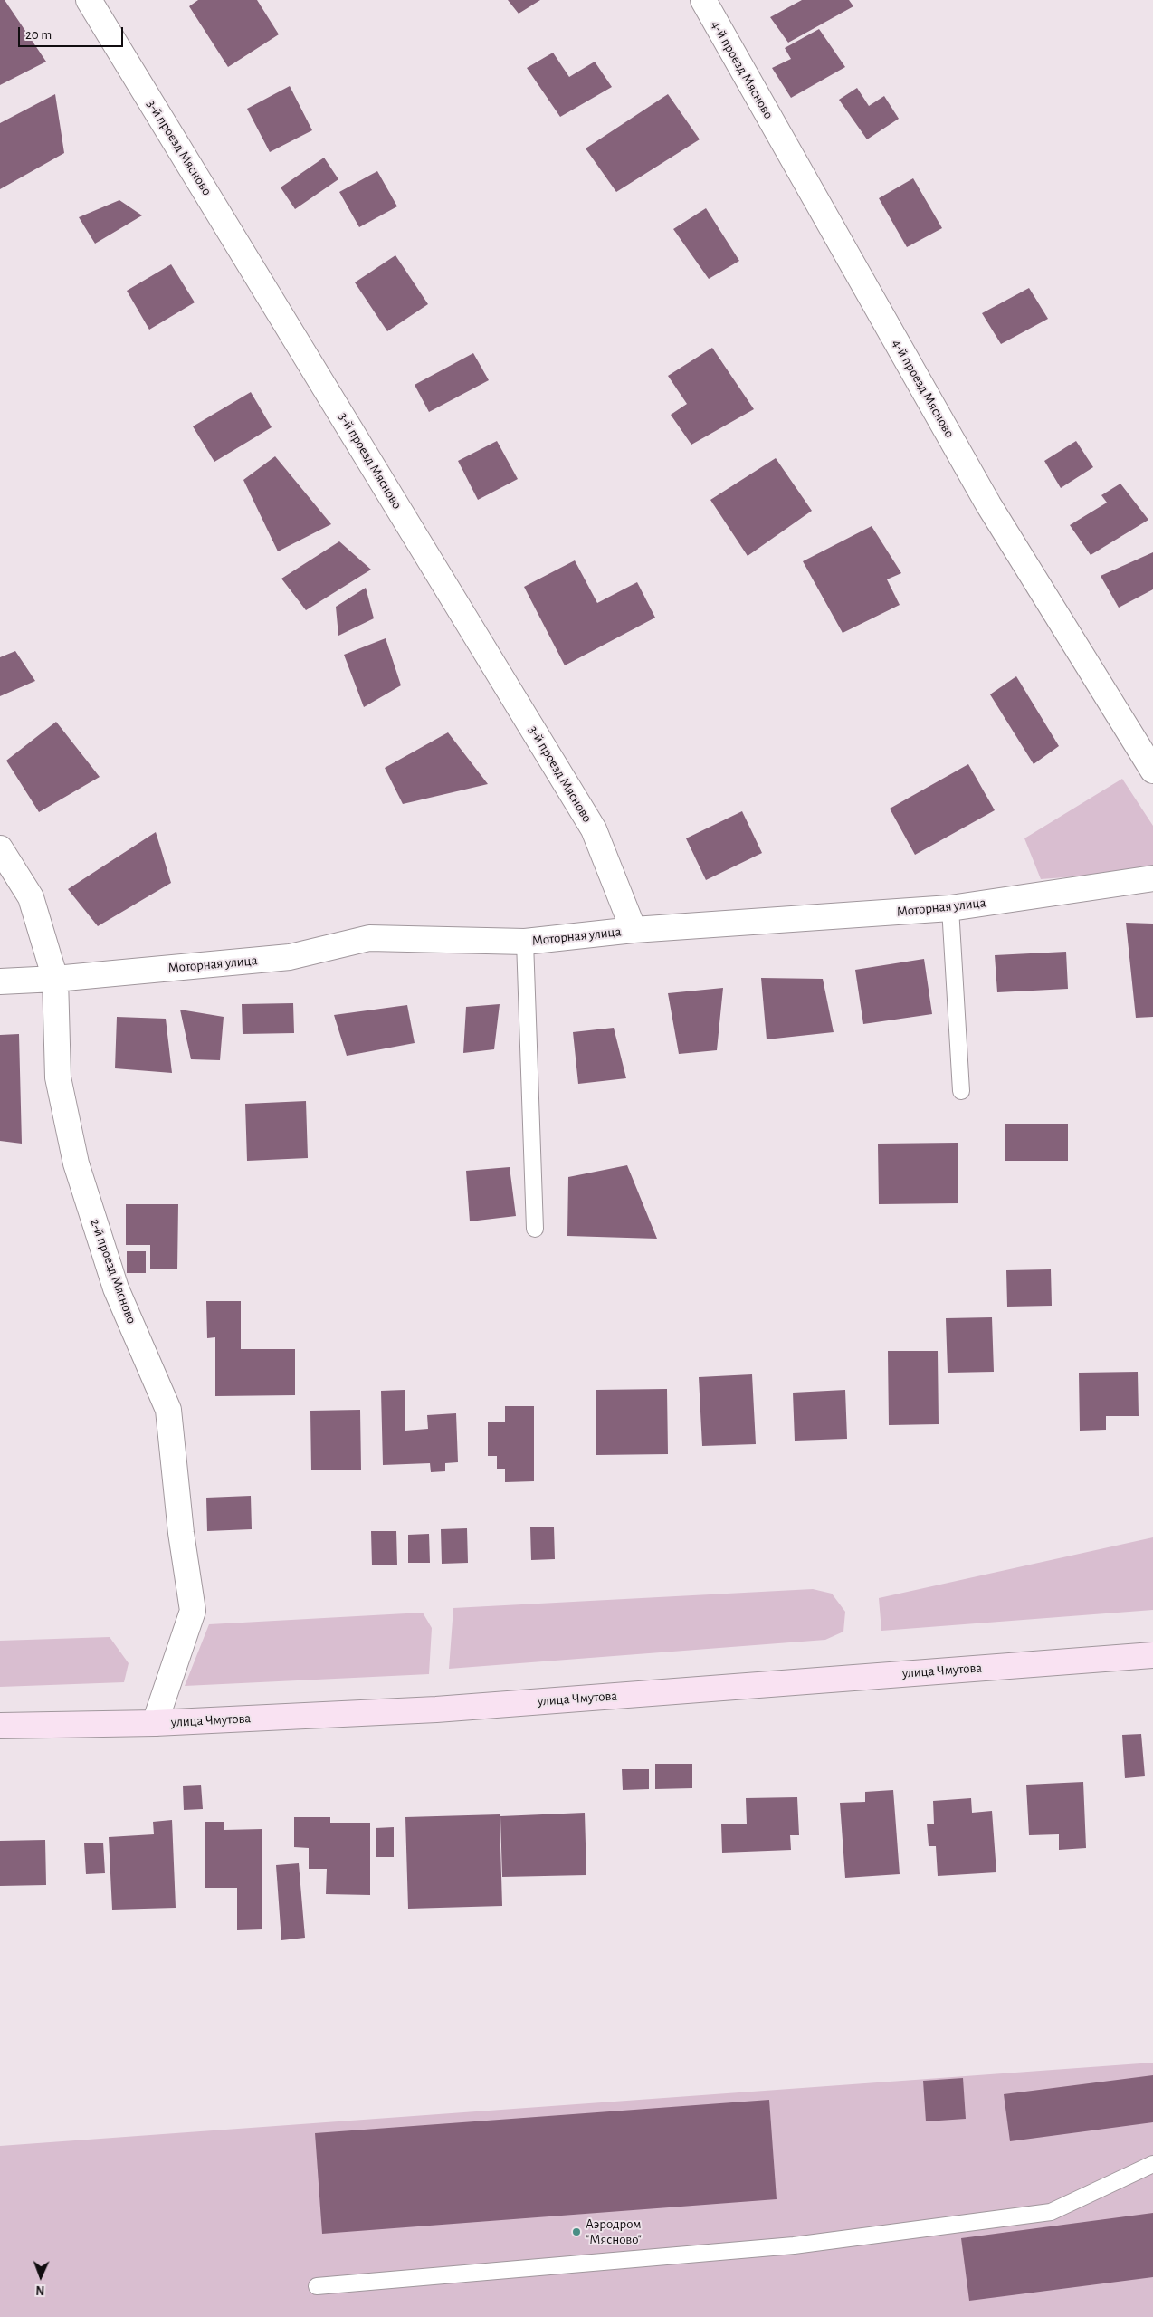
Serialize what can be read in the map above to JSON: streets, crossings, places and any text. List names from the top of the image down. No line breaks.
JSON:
{"streets":{"main road":["улица Чмутова"],"street":["4-й проезд Мясново","3-й проезд Мясново","Моторная улица","2-й проезд Мясново"]},"crossings":[["3-й проезд Мясново","Моторная улица"],["Моторная улица","2-й проезд Мясново"],["2-й проезд Мясново","улица Чмутова"]],"places":["Аэродром \"Мясново\""],"scale_bar":"20 m","north":"bottom"}
